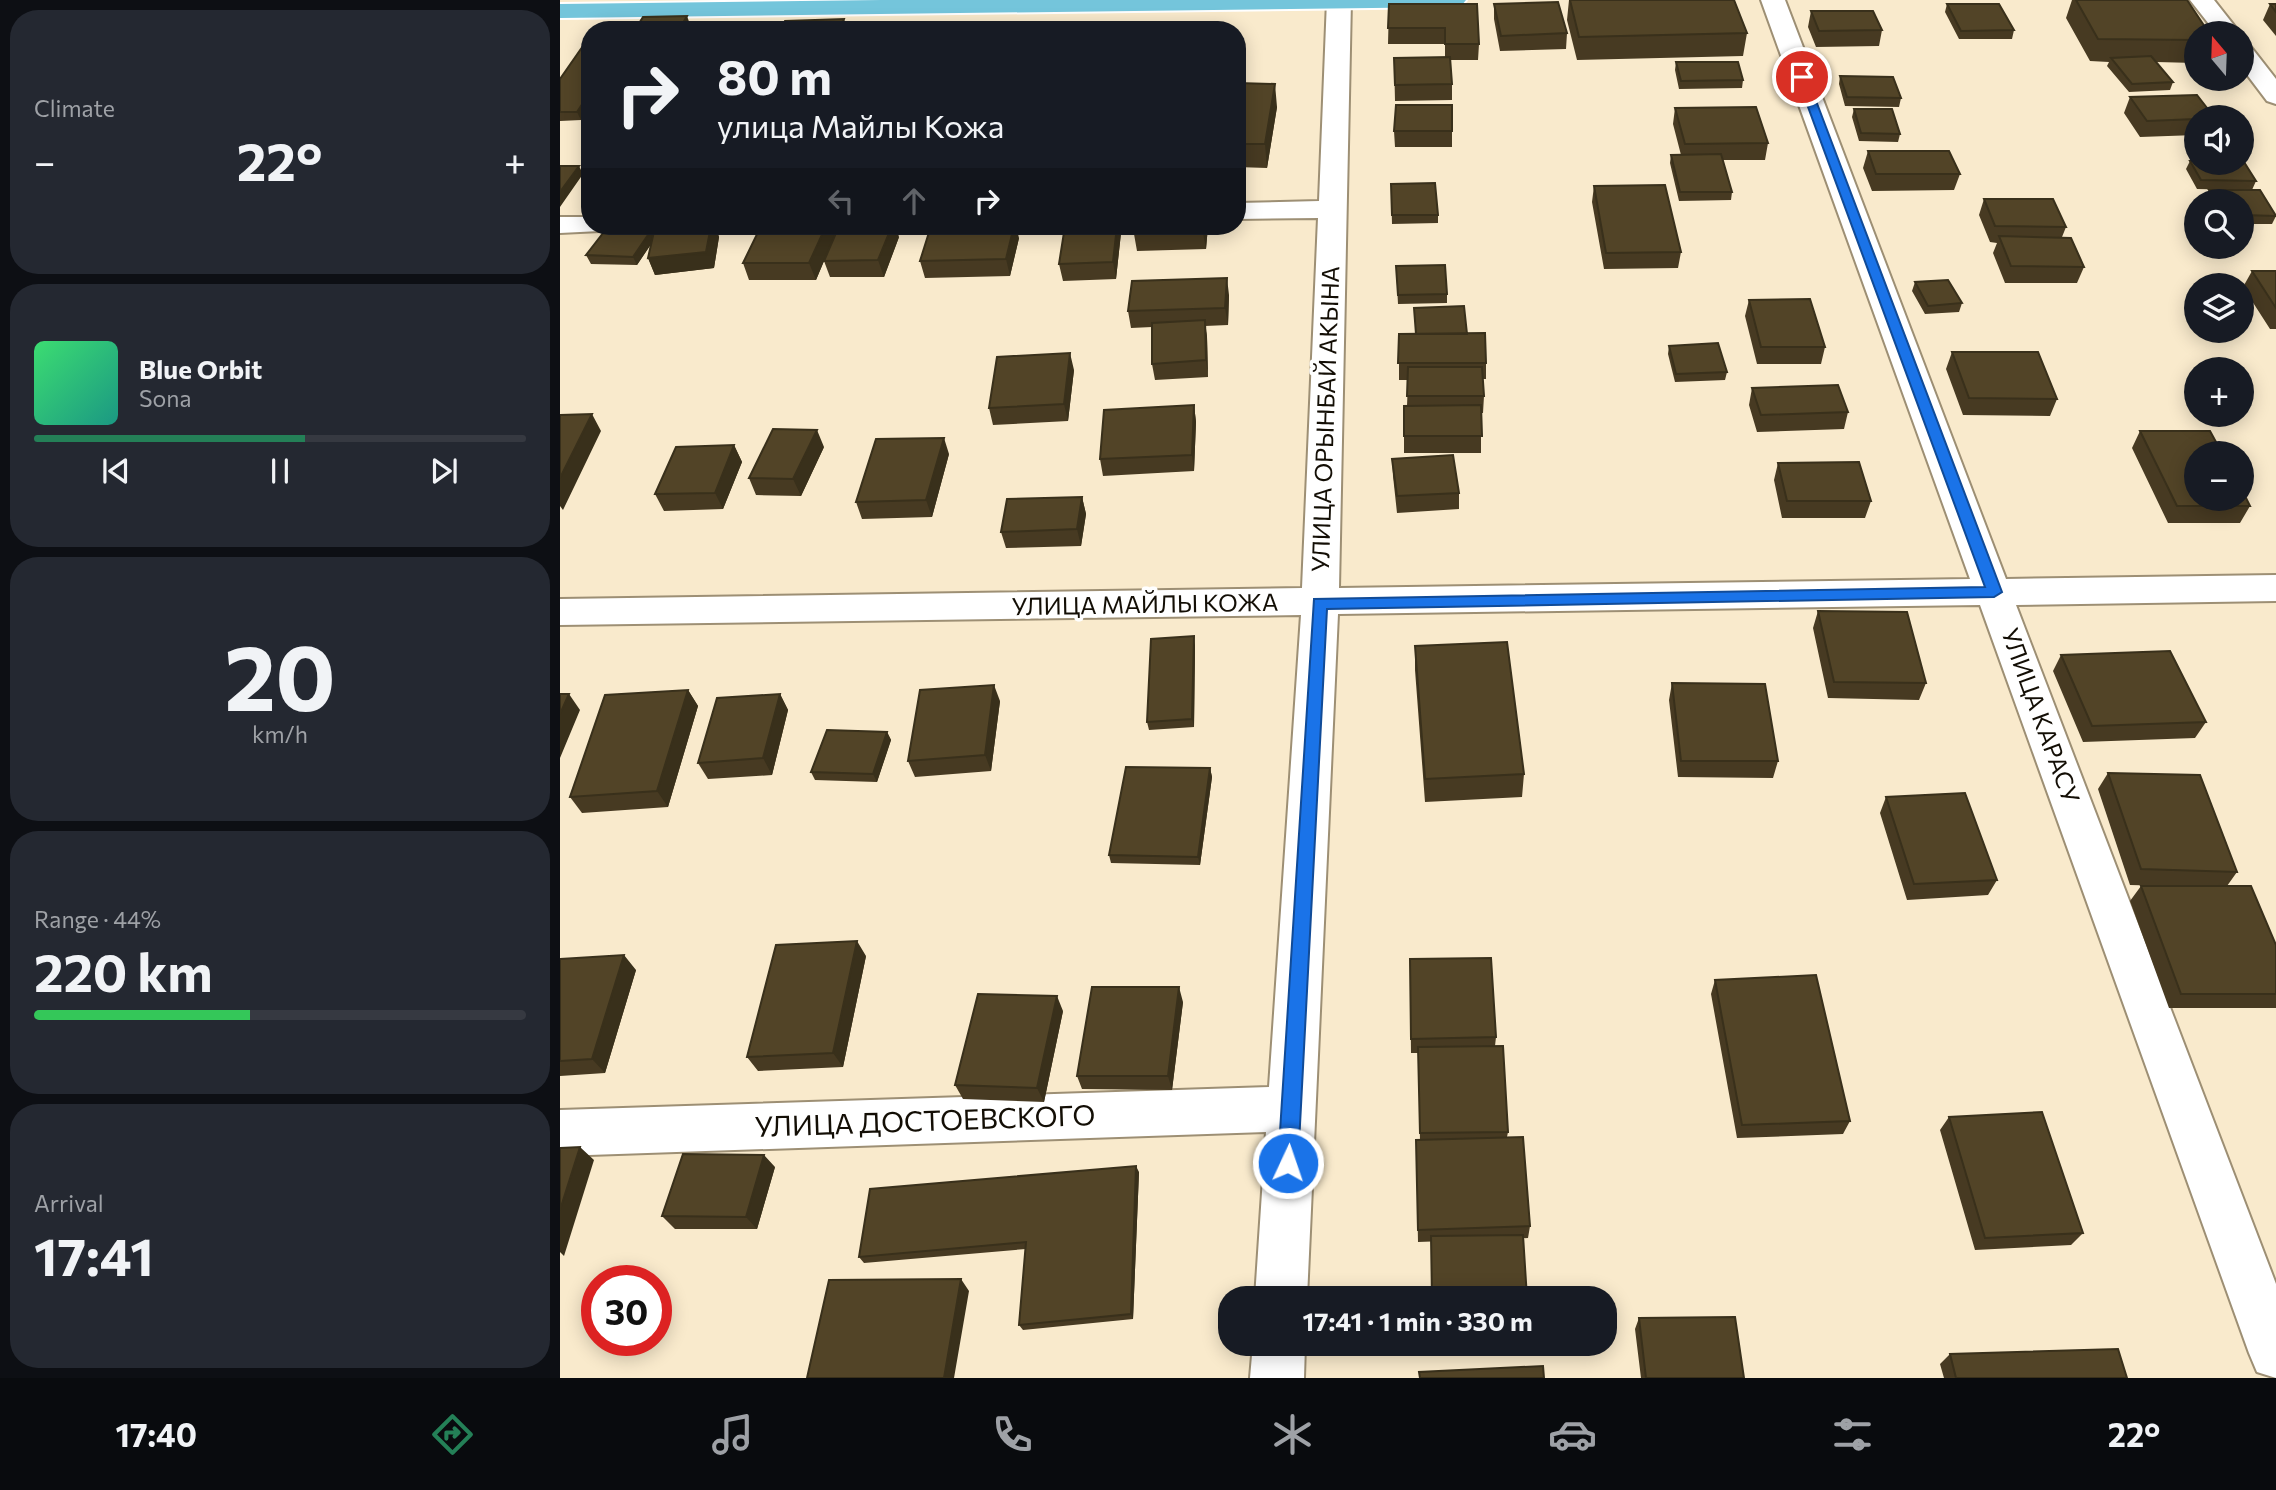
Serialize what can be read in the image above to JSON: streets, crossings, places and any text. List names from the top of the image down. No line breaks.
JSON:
{"streets":{"street":["УЛИЦА ОРЫНБАЙ АКЫНА","УЛИЦА МАЙЛЫ КОЖА","УЛИЦА КАРАСУ","УЛИЦА ДОСТОЕВСКОГО"]},"crossings":[["УЛИЦА ОРЫНБАЙ АКЫНА","УЛИЦА МАЙЛЫ КОЖА"],["УЛИЦА ОРЫНБАЙ АКЫНА","УЛИЦА ДОСТОЕВСКОГО"],["УЛИЦА МАЙЛЫ КОЖА","УЛИЦА КАРАСУ"]],"north":"top","page":{"tile":["Climate",["20","km/h"],["Range · 44%","220 km"],["Arrival","17:41"]],"map_buttons":["+","−"],"turn":["80 m","улица Майлы Кожа"],"heat":["−","22°","+"],"song":["Blue Orbit","Sona"],"limit":"30","trip":"17:41 · 1 min · 330 m","tabs":["17:40","22°"]}}
